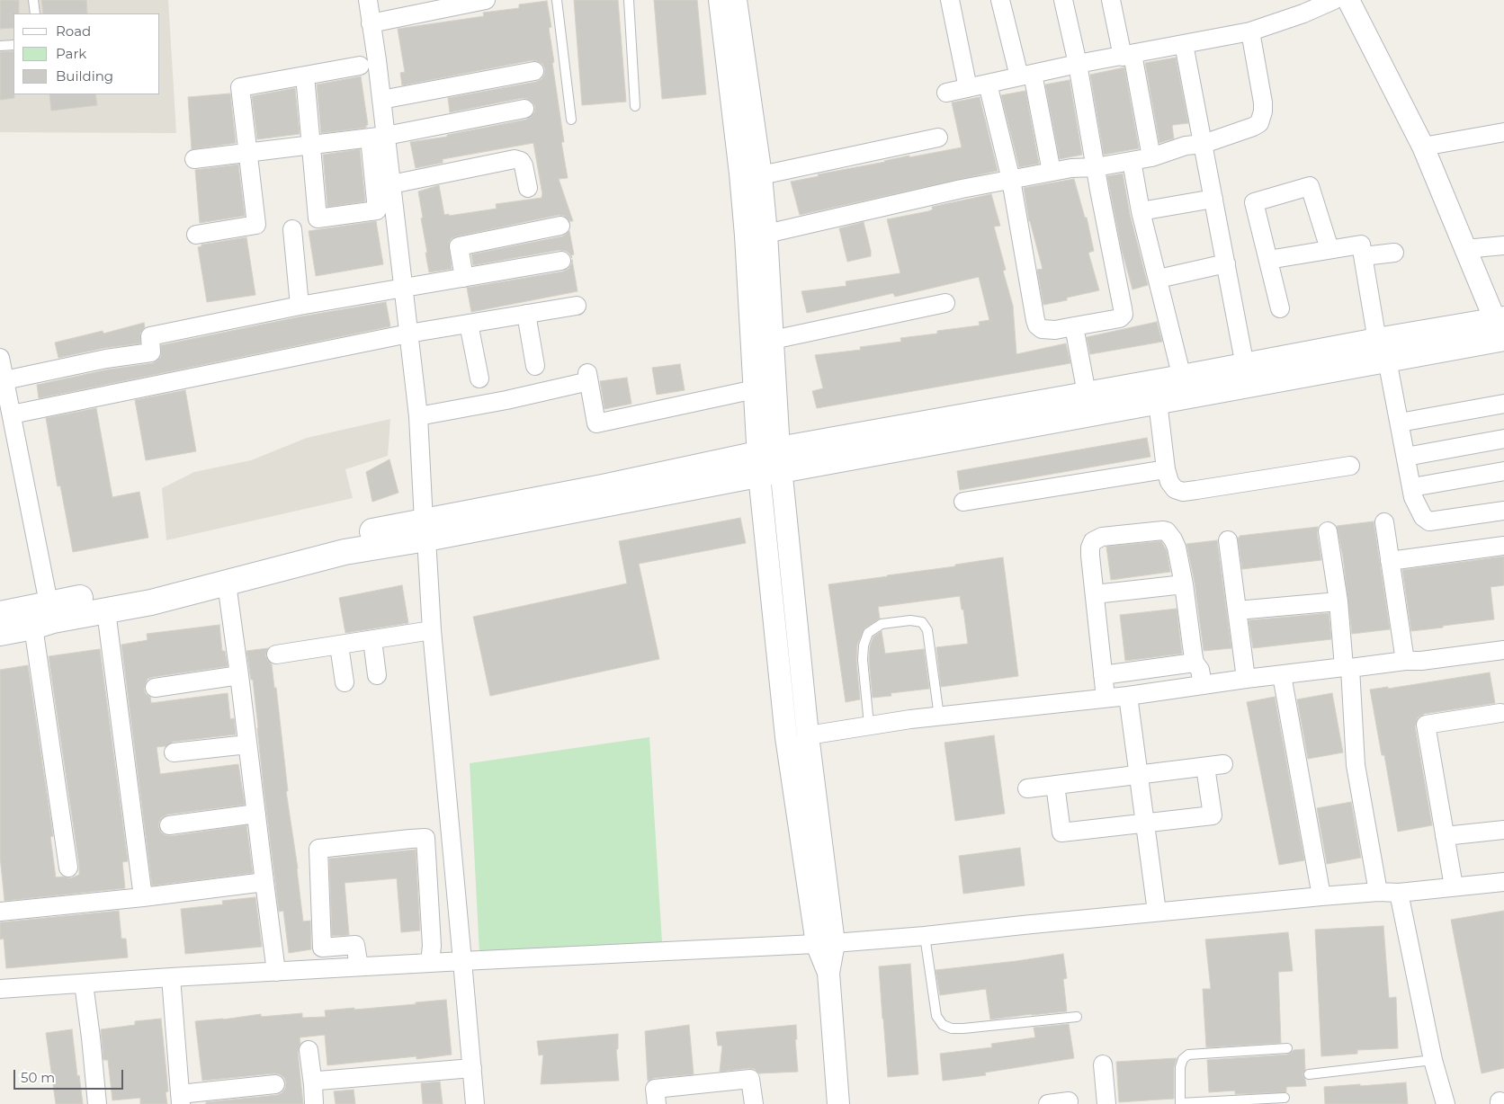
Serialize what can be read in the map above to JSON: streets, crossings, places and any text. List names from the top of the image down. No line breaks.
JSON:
{"legend":["Road","Park","Building"],"scale_bar":"50 m"}
